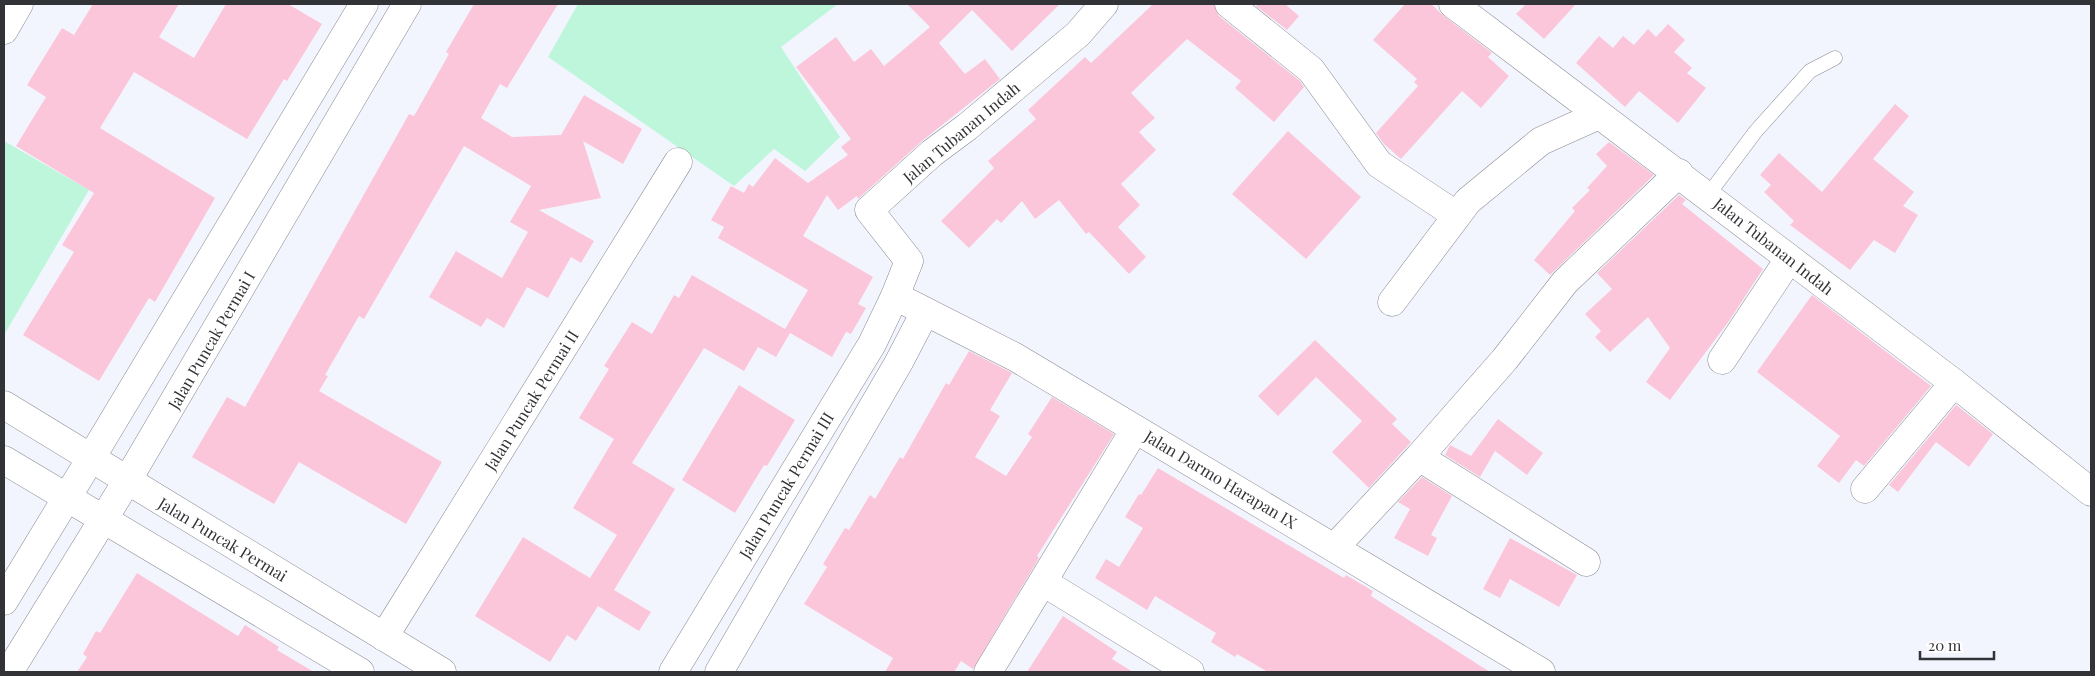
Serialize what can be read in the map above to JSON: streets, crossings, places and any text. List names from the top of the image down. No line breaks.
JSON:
{"streets":{"street":["Jalan Tubanan Indah","Jalan Puncak Permai I","Jalan Puncak Permai II","Jalan Darmo Harapan IX","Jalan Puncak Permai III","Jalan Puncak Permai"]},"crossings":[["Jalan Tubanan Indah","Jalan Darmo Harapan IX"],["Jalan Tubanan Indah","Jalan Puncak Permai III"],["Jalan Puncak Permai I","Jalan Puncak Permai"],["Jalan Puncak Permai II","Jalan Puncak Permai"],["Jalan Darmo Harapan IX","Jalan Puncak Permai III"]],"scale_bar":"20 m"}
